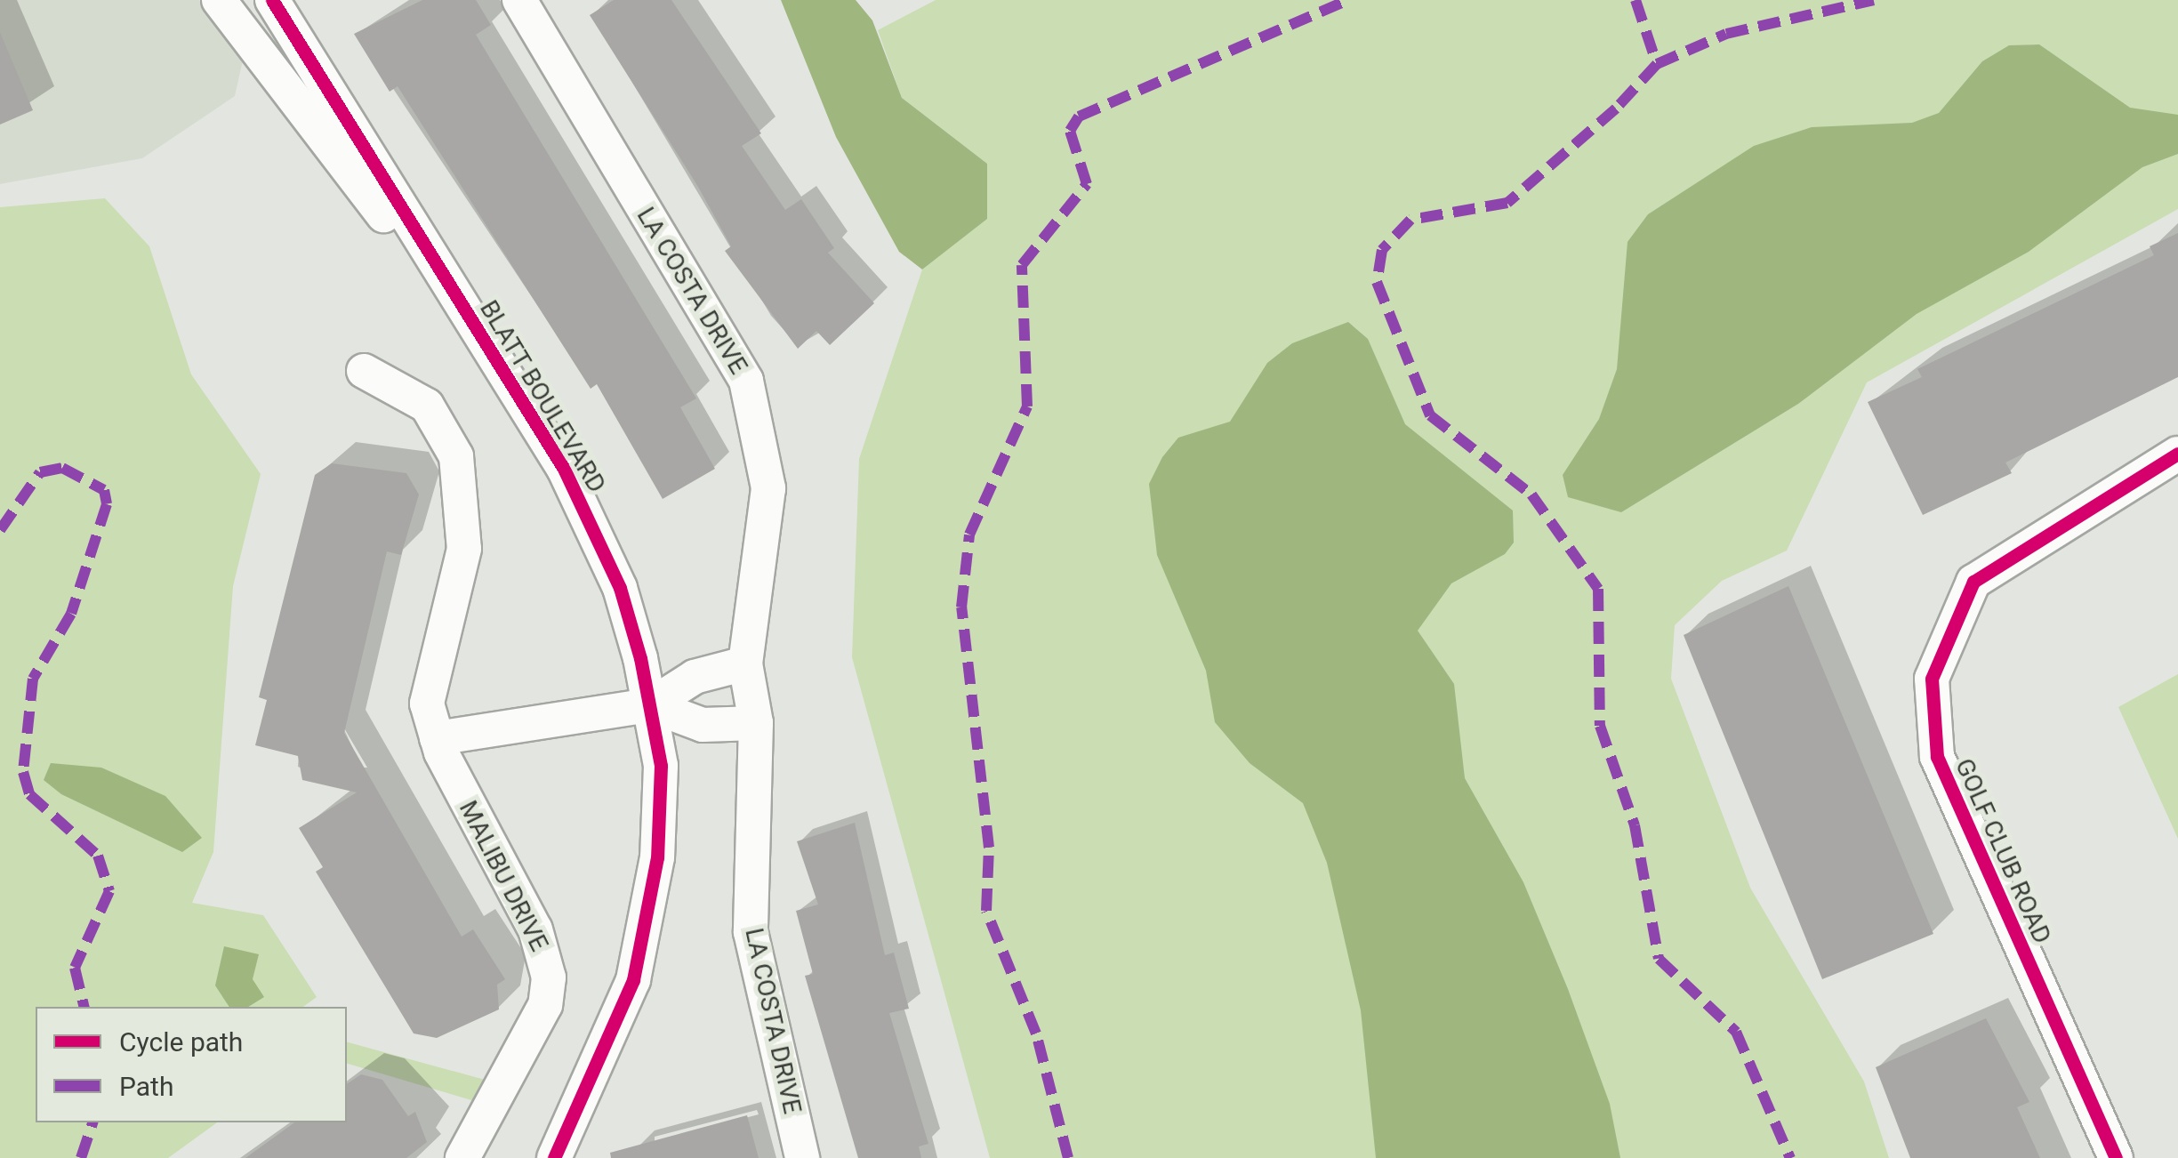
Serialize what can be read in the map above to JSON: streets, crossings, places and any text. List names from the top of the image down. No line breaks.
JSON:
{"streets":{"street":["LA COSTA DRIVE","BLATT BOULEVARD","GOLF CLUB ROAD","MALIBU DRIVE"]},"legend":["Cycle path","Path"]}
